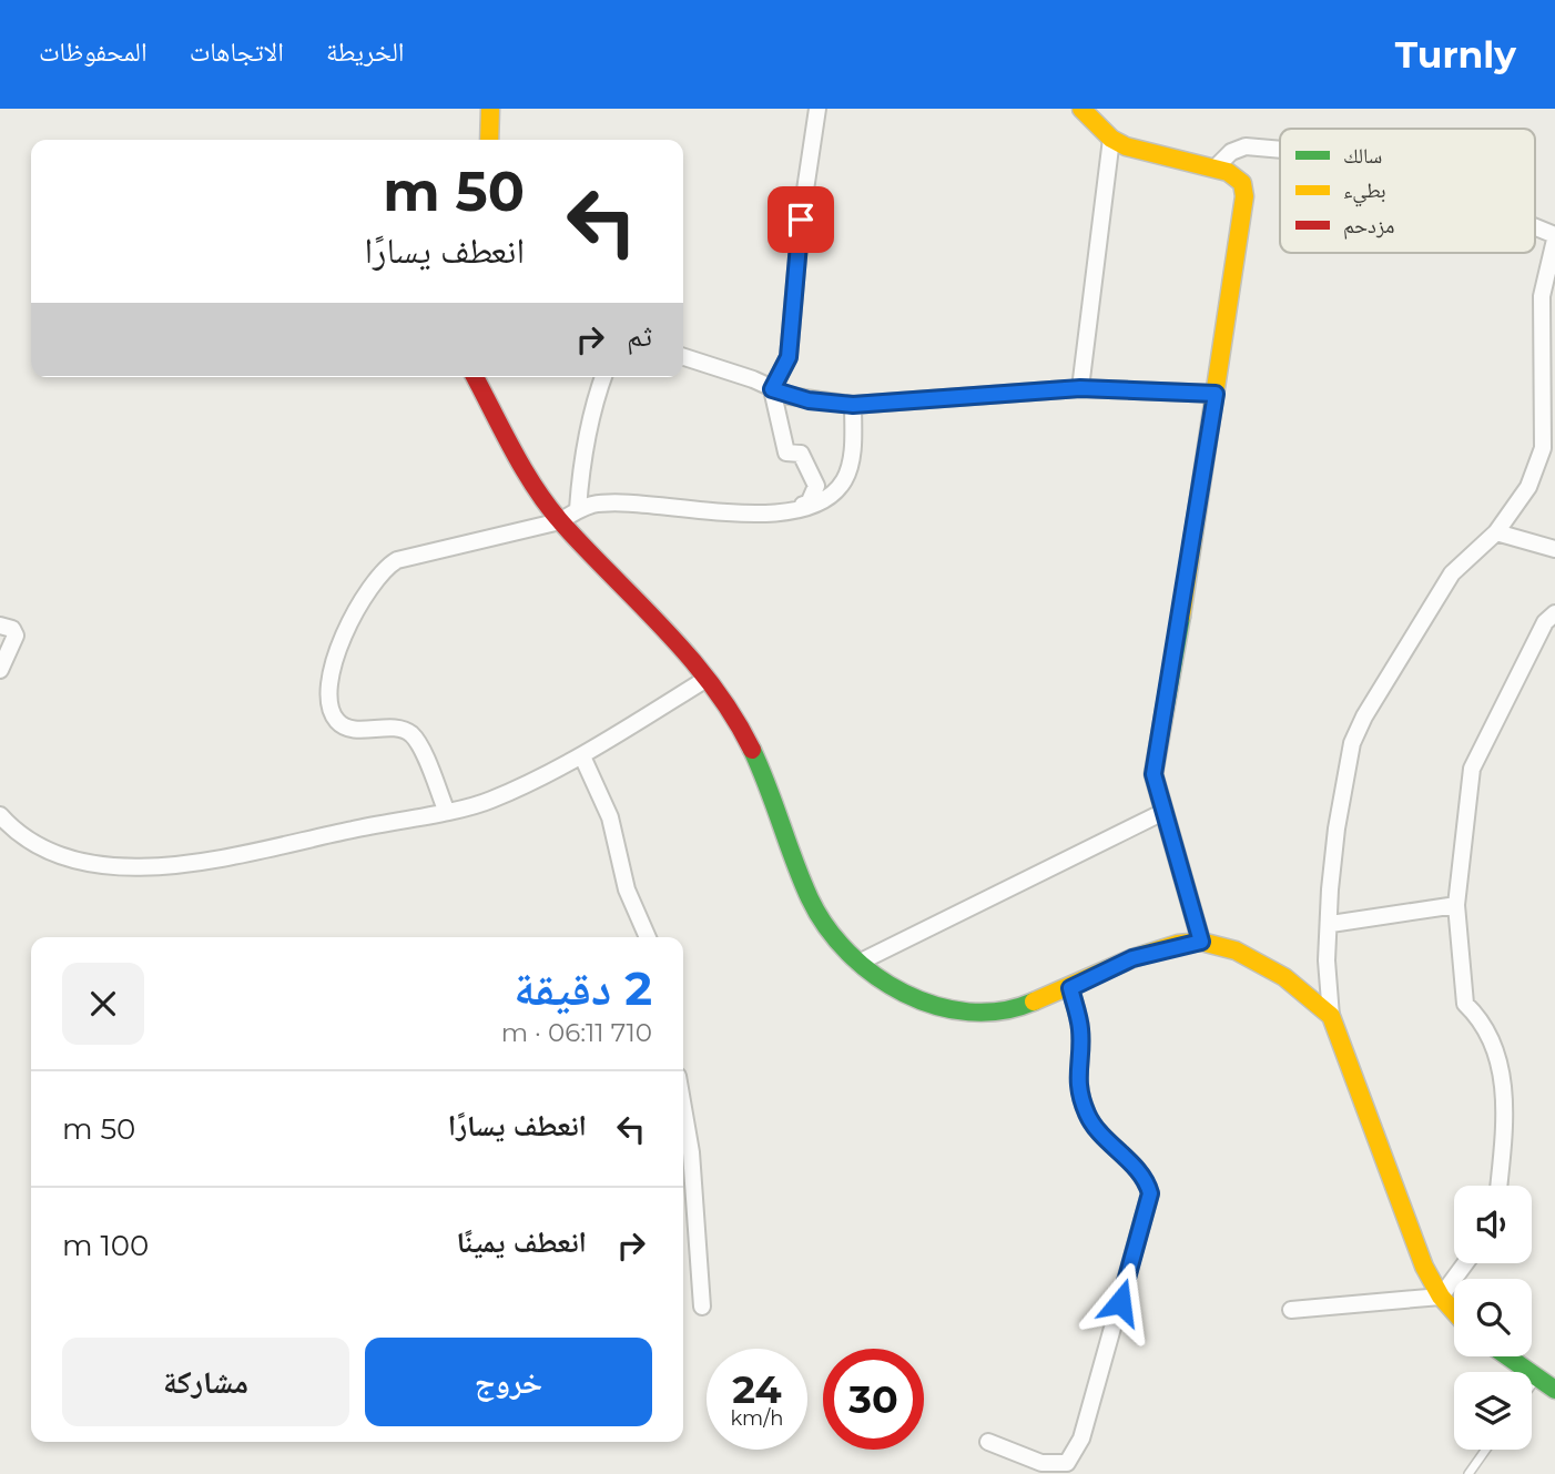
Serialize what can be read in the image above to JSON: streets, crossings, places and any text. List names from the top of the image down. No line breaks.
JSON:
{"legend":["سالك","بطيء","مزدحم"],"page":{"header":"Turnly","nav":["الخريطة","الاتجاهات","المحفوظات"],"turn":["50 m","انعطف يسارًا"],"then":"ثم","heading":["2 دقيقة","710 m · 06:11"],"list":[{"name":"انعطف يسارًا","value":"50 m"},{"name":"انعطف يمينًا","value":"100 m"}],"buttons":["خروج","مشاركة"],"speed":"24 km/h","limit":"30"}}
